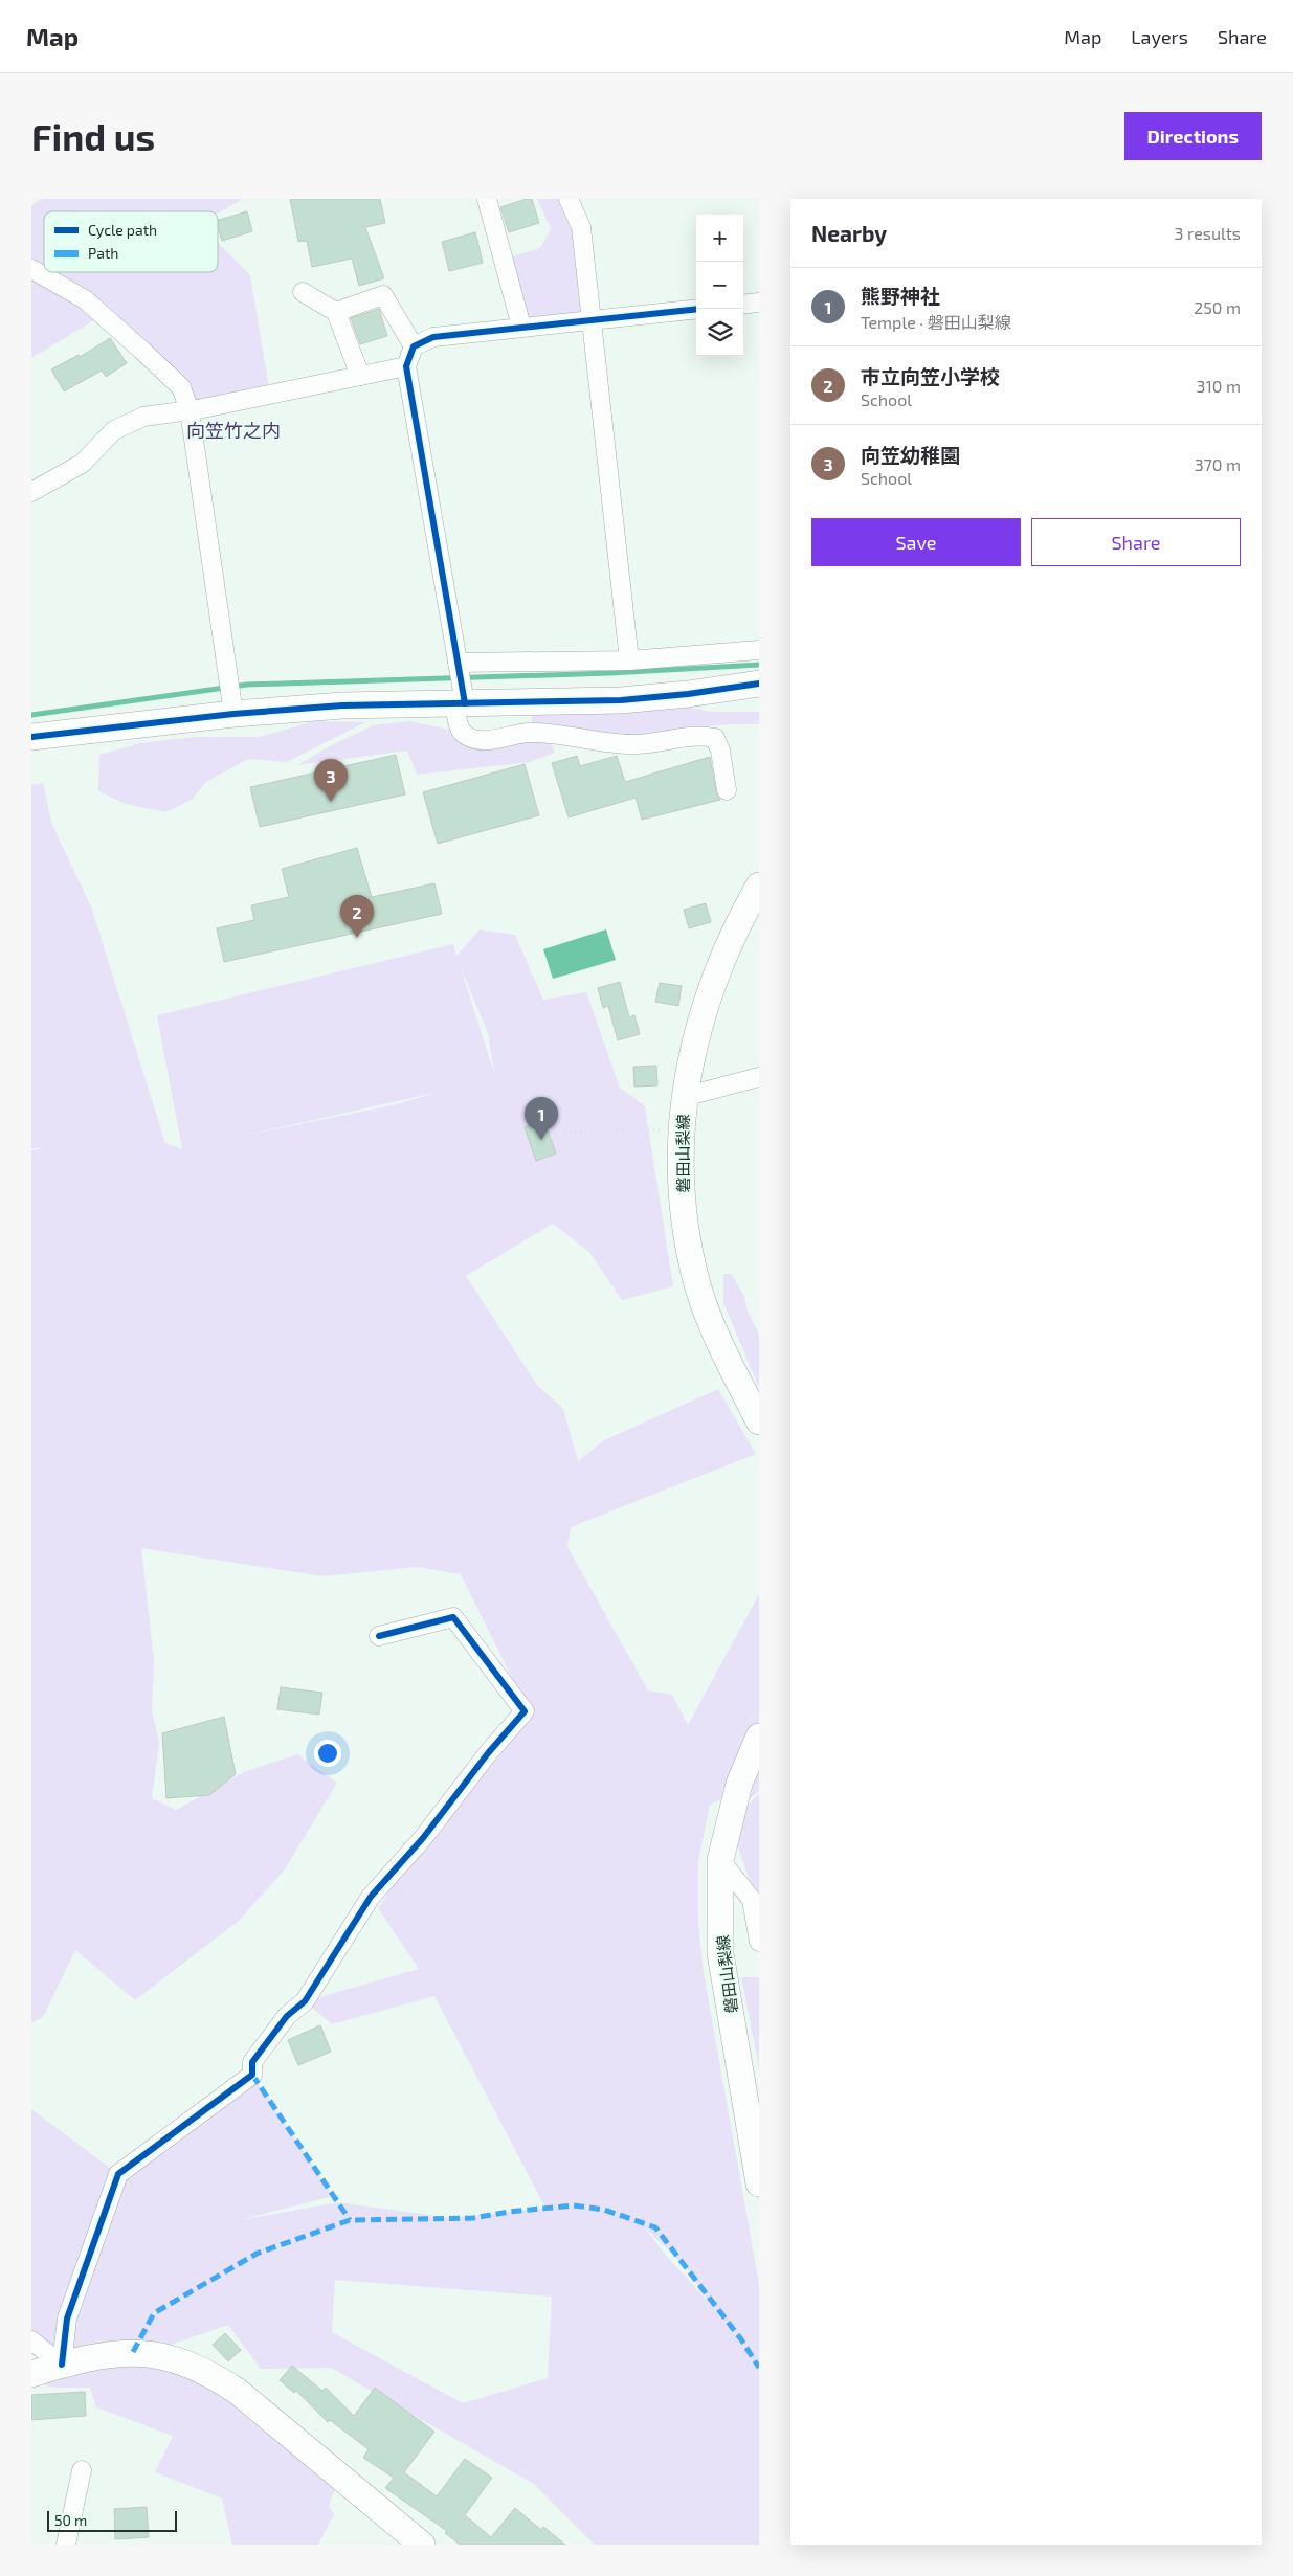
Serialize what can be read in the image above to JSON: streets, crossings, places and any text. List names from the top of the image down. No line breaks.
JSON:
{"streets":{"street":["磐田山梨線"]},"districts":["向笠竹之内"],"legend":["Cycle path","Path"],"scale_bar":"50 m","page":{"header":"Map","nav":["Map","Layers","Share"],"buttons":["Directions",["Save","Share"]],"title":"Find us","heading":["Nearby","3 results"],"map_buttons":["+","−"],"list":[{"mark":"1","name":"熊野神社","note":"Temple · 磐田山梨線","value":"250 m"},{"mark":"2","name":"市立向笠小学校","note":"School","value":"310 m"},{"mark":"3","name":"向笠幼稚園","note":"School","value":"370 m"}],"pins":["3","2","1"],"scale":"50 m"}}
